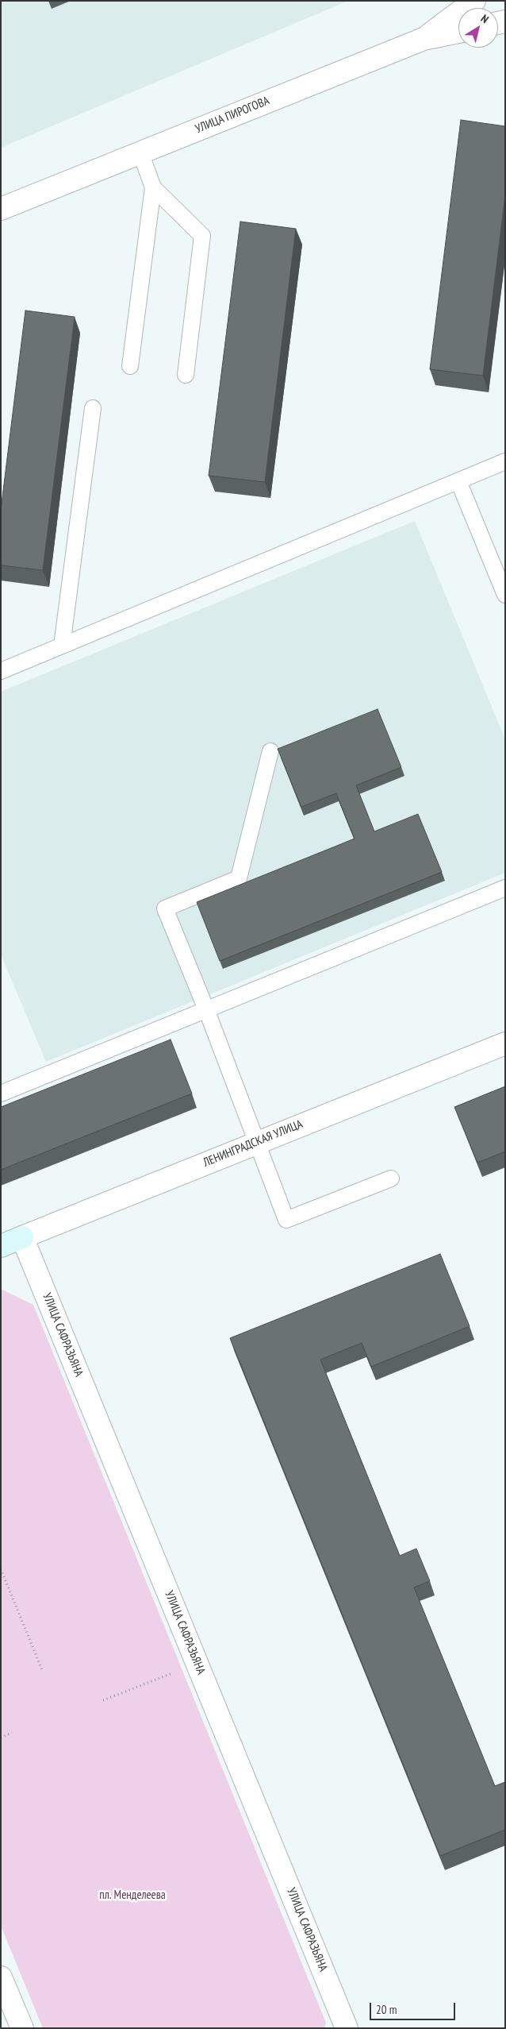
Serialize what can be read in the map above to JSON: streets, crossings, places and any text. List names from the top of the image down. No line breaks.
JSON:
{"streets":{"street":["УЛИЦА ПИРОГОВА","ЛЕНИНГРАДСКАЯ УЛИЦА","УЛИЦА САФРАЗЬЯНА"]},"crossings":[["ЛЕНИНГРАДСКАЯ УЛИЦА","УЛИЦА САФРАЗЬЯНА"]],"parks":["пл. Менделеева"],"scale_bar":"20 m","north":"top right"}
